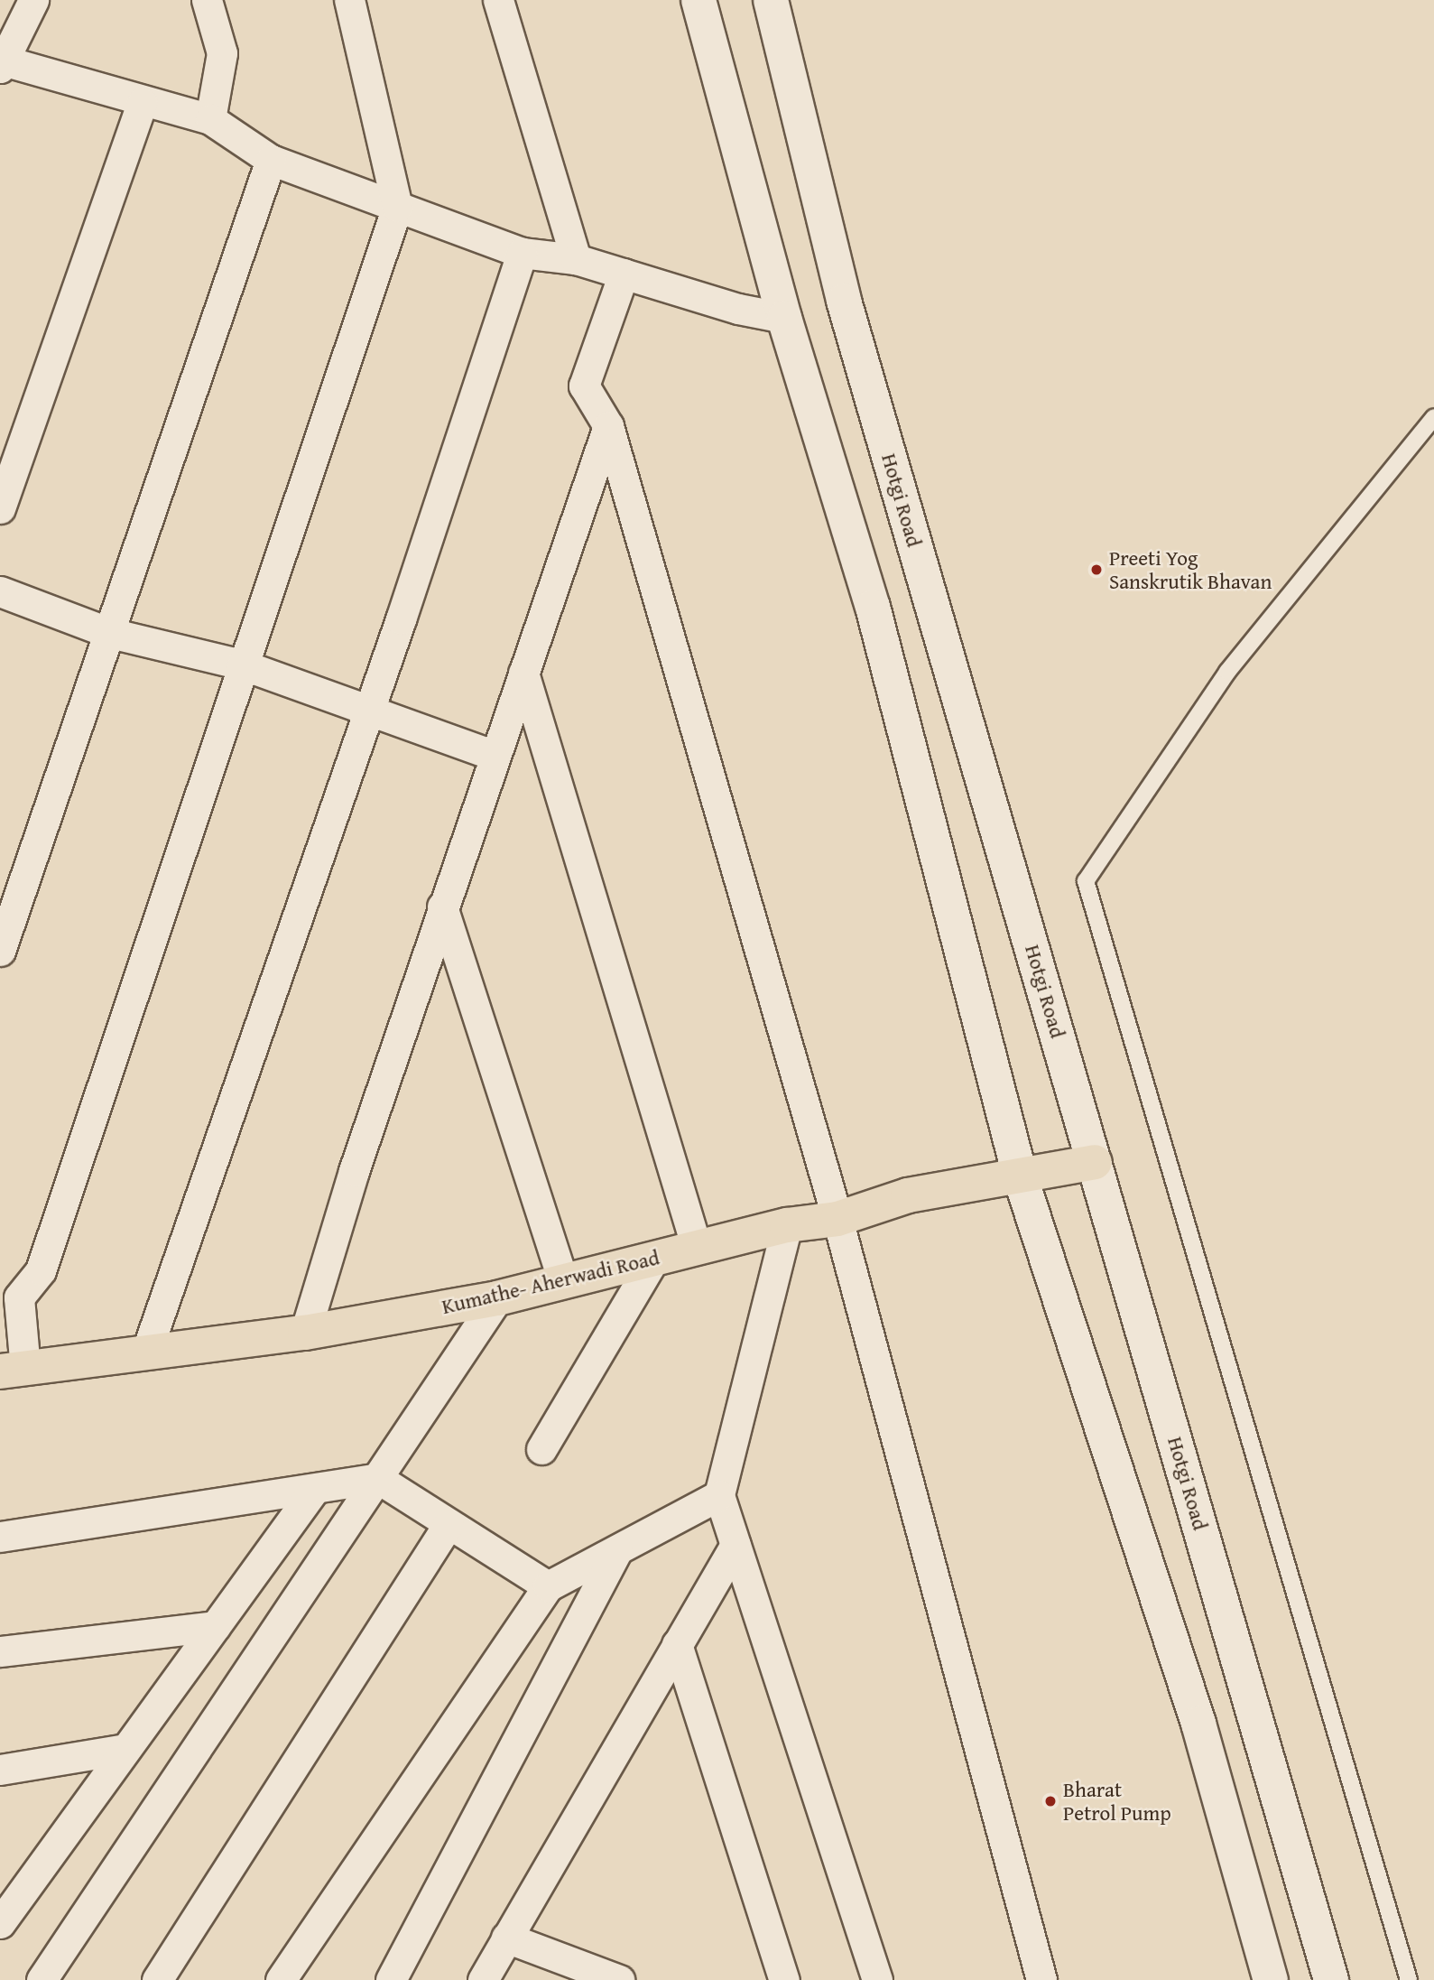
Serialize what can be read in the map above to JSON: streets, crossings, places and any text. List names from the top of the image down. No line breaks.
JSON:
{"streets":{"main road":["Hotgi Road","Kumathe- Aherwadi Road"]},"crossings":[["Hotgi Road","Kumathe- Aherwadi Road"]],"places":["Preeti Yog Sanskrutik Bhavan","Bharat Petrol Pump"]}
